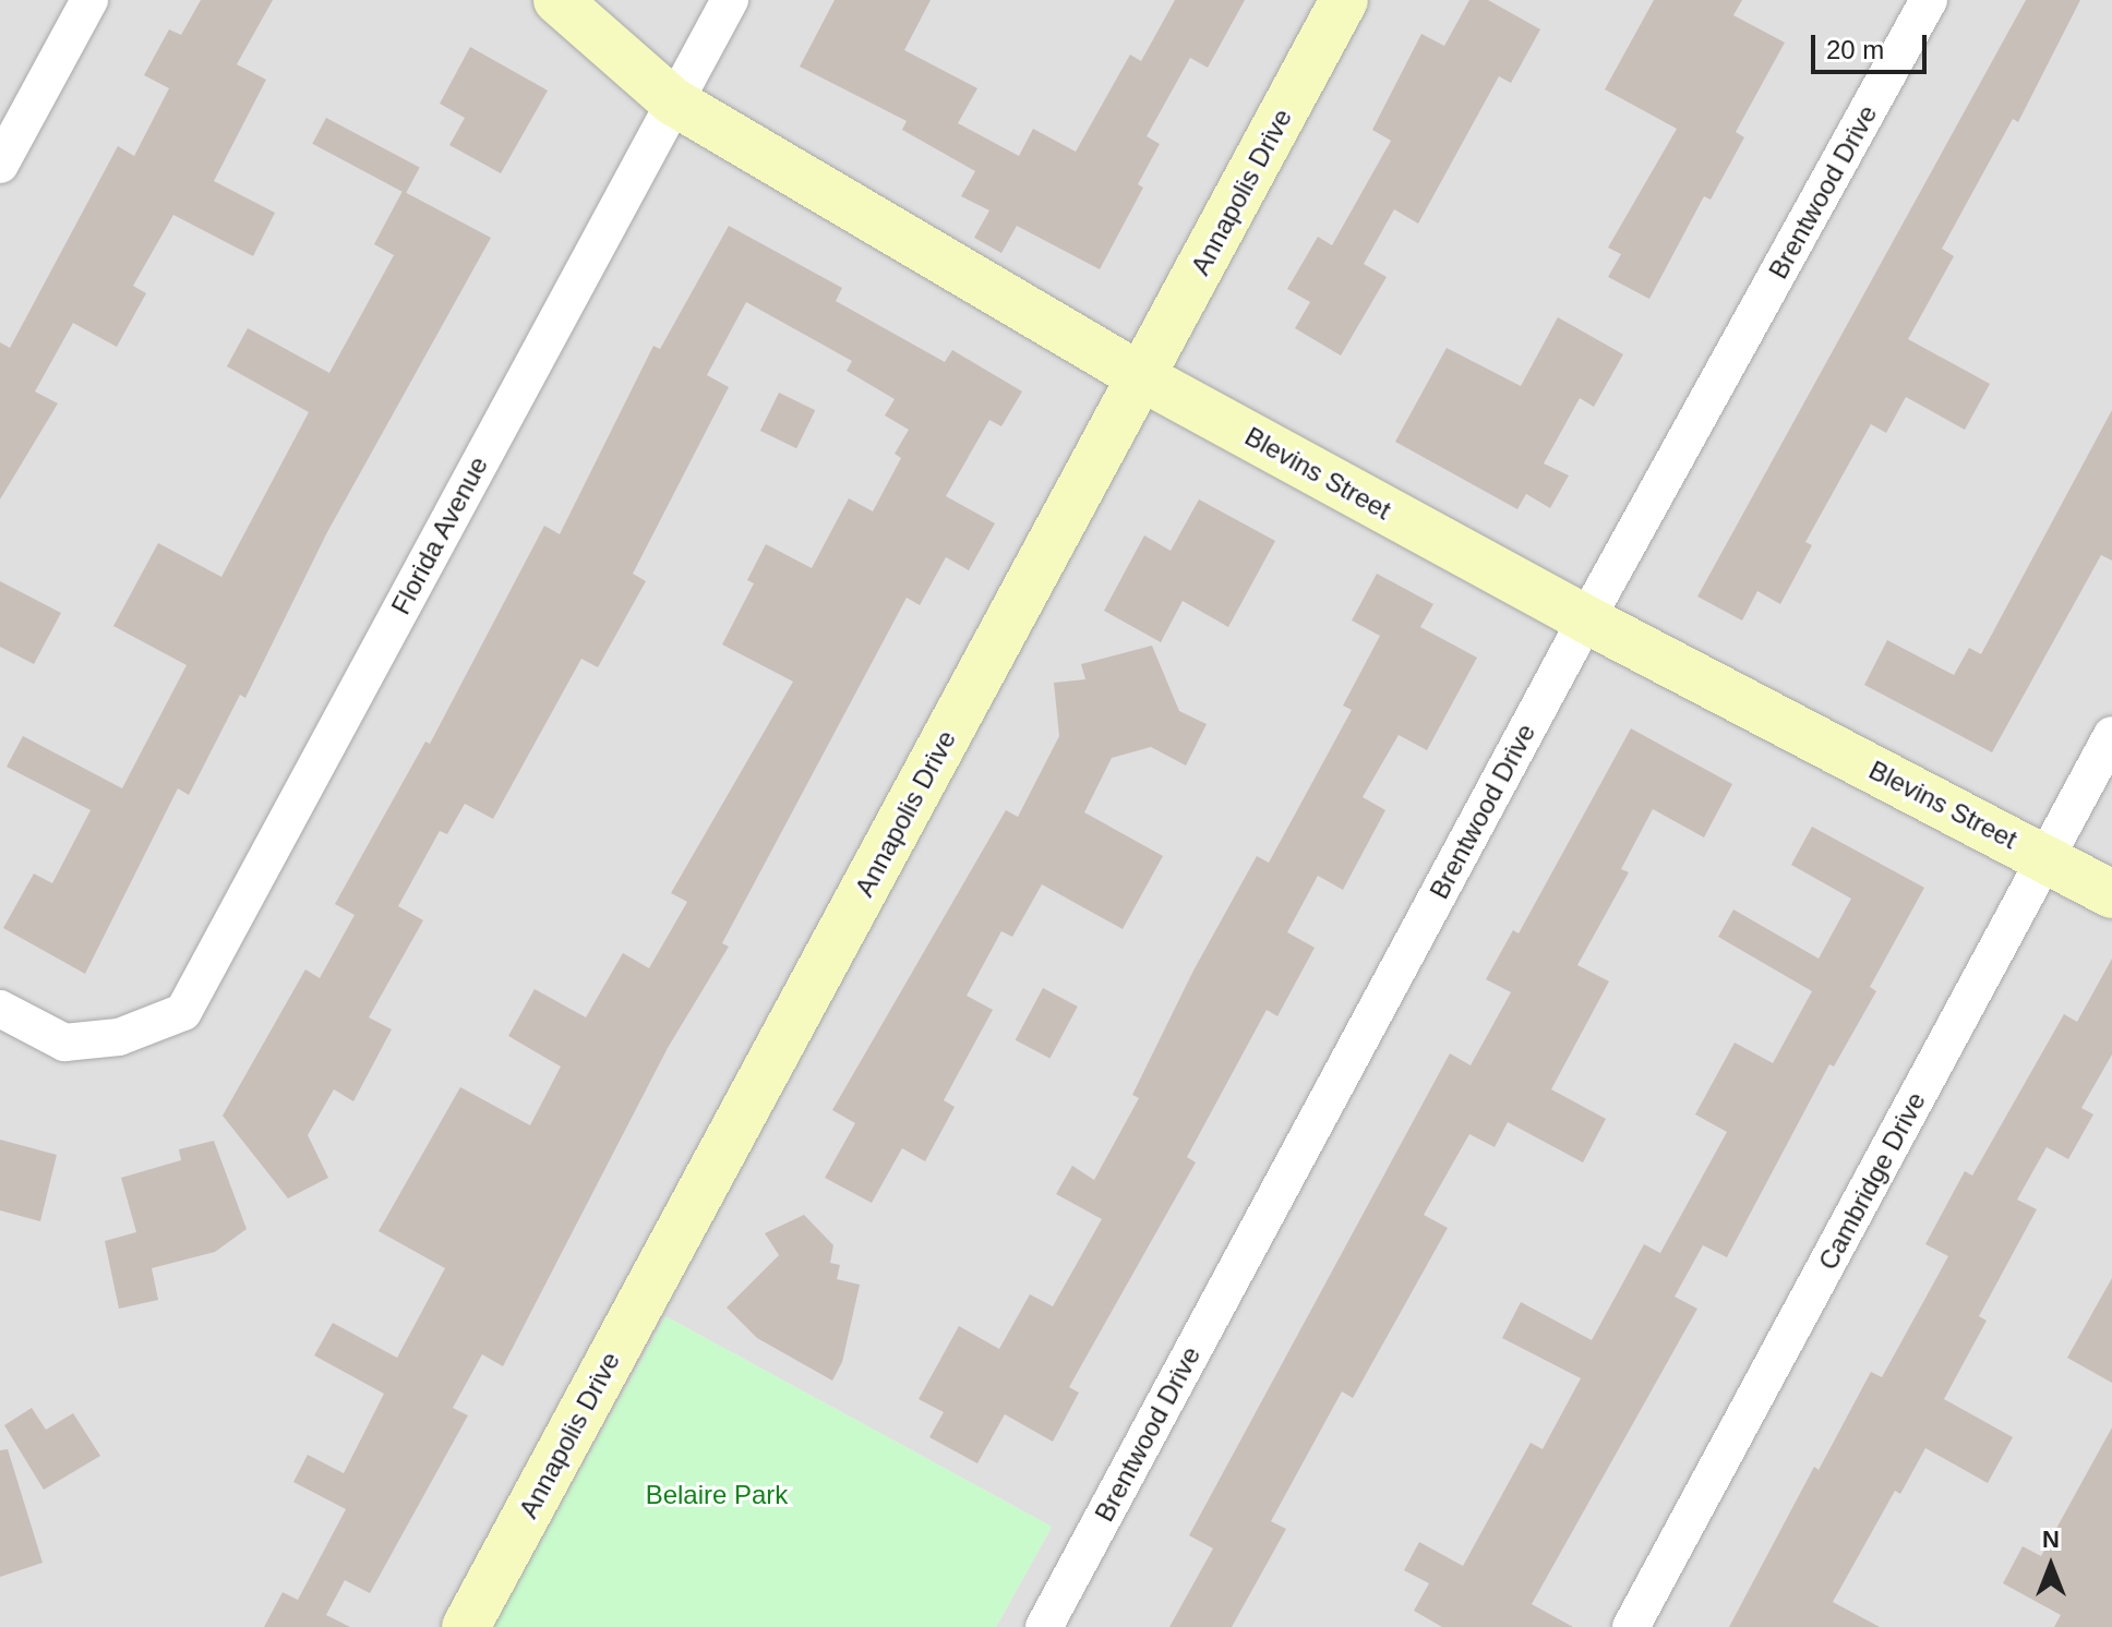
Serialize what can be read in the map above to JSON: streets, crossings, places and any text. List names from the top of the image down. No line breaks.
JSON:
{"streets":{"street":["Annapolis Drive","Brentwood Drive","Blevins Street","Florida Avenue","Cambridge Drive"]},"crossings":[["Annapolis Drive","Blevins Street"],["Brentwood Drive","Blevins Street"],["Blevins Street","Florida Avenue"],["Blevins Street","Cambridge Drive"]],"parks":["Belaire Park"],"scale_bar":"20 m","north":"top"}
